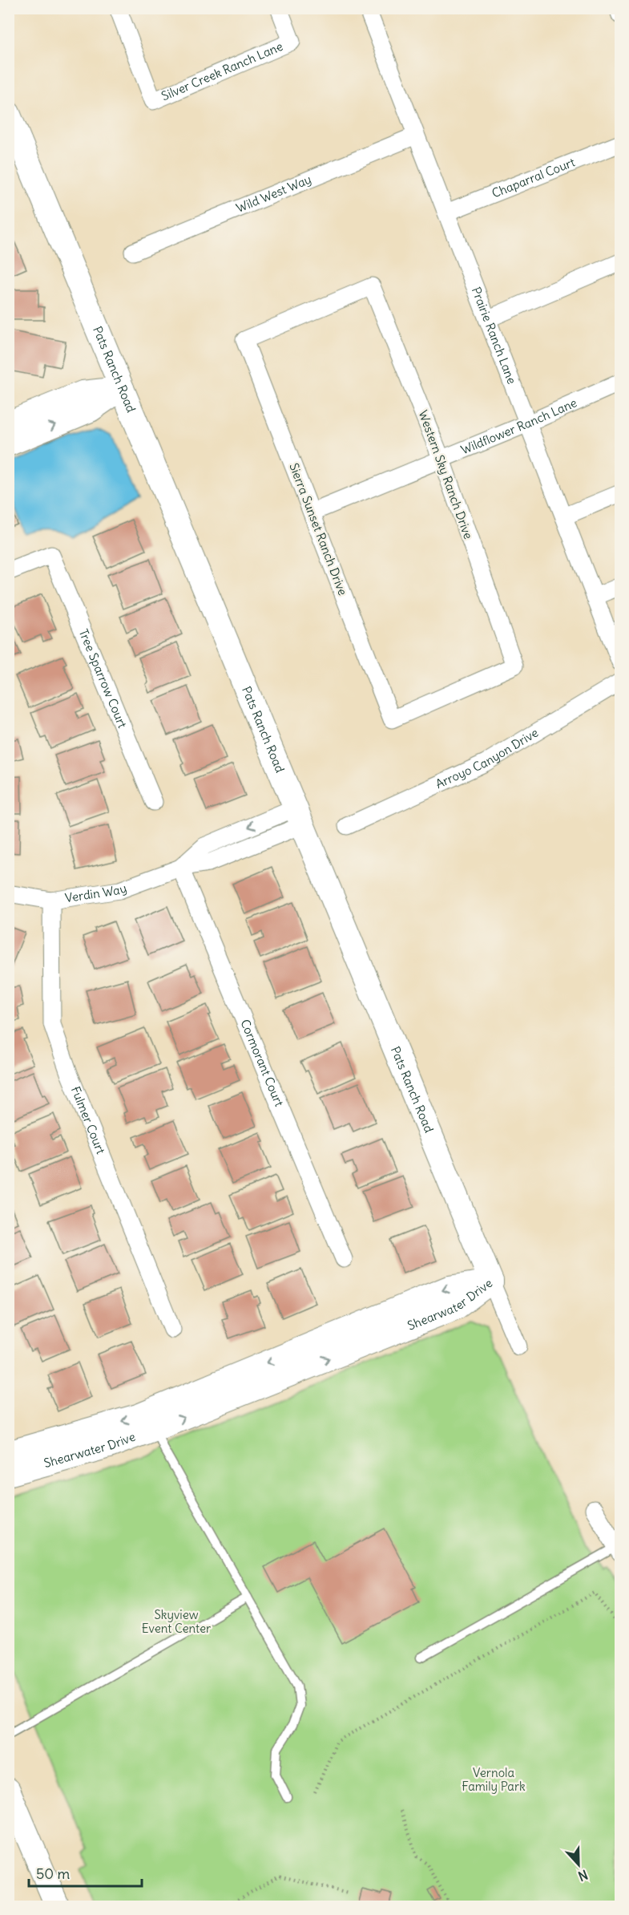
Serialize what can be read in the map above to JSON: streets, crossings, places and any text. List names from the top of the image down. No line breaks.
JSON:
{"streets":{"street":["Silver Creek Ranch Lane","Chaparral Court","Wild West Way","Prairie Ranch Lane","Pats Ranch Road","Wildflower Ranch Lane","Western Sky Ranch Drive","Sierra Sunset Ranch Drive","Tree Sparrow Court","Arroyo Canyon Drive","Verdin Way","Cormorant Court","Fulmer Court","Shearwater Drive"]},"crossings":[["Chaparral Court","Prairie Ranch Lane"],["Wild West Way","Prairie Ranch Lane"],["Prairie Ranch Lane","Wildflower Ranch Lane"],["Pats Ranch Road","Verdin Way"],["Pats Ranch Road","Shearwater Drive"],["Wildflower Ranch Lane","Western Sky Ranch Drive"],["Wildflower Ranch Lane","Sierra Sunset Ranch Drive"],["Western Sky Ranch Drive","Sierra Sunset Ranch Drive"],["Verdin Way","Cormorant Court"],["Verdin Way","Fulmer Court"]],"parks":["Skyview Event Center","Vernola Family Park"],"scale_bar":"50 m","north":"bottom"}
